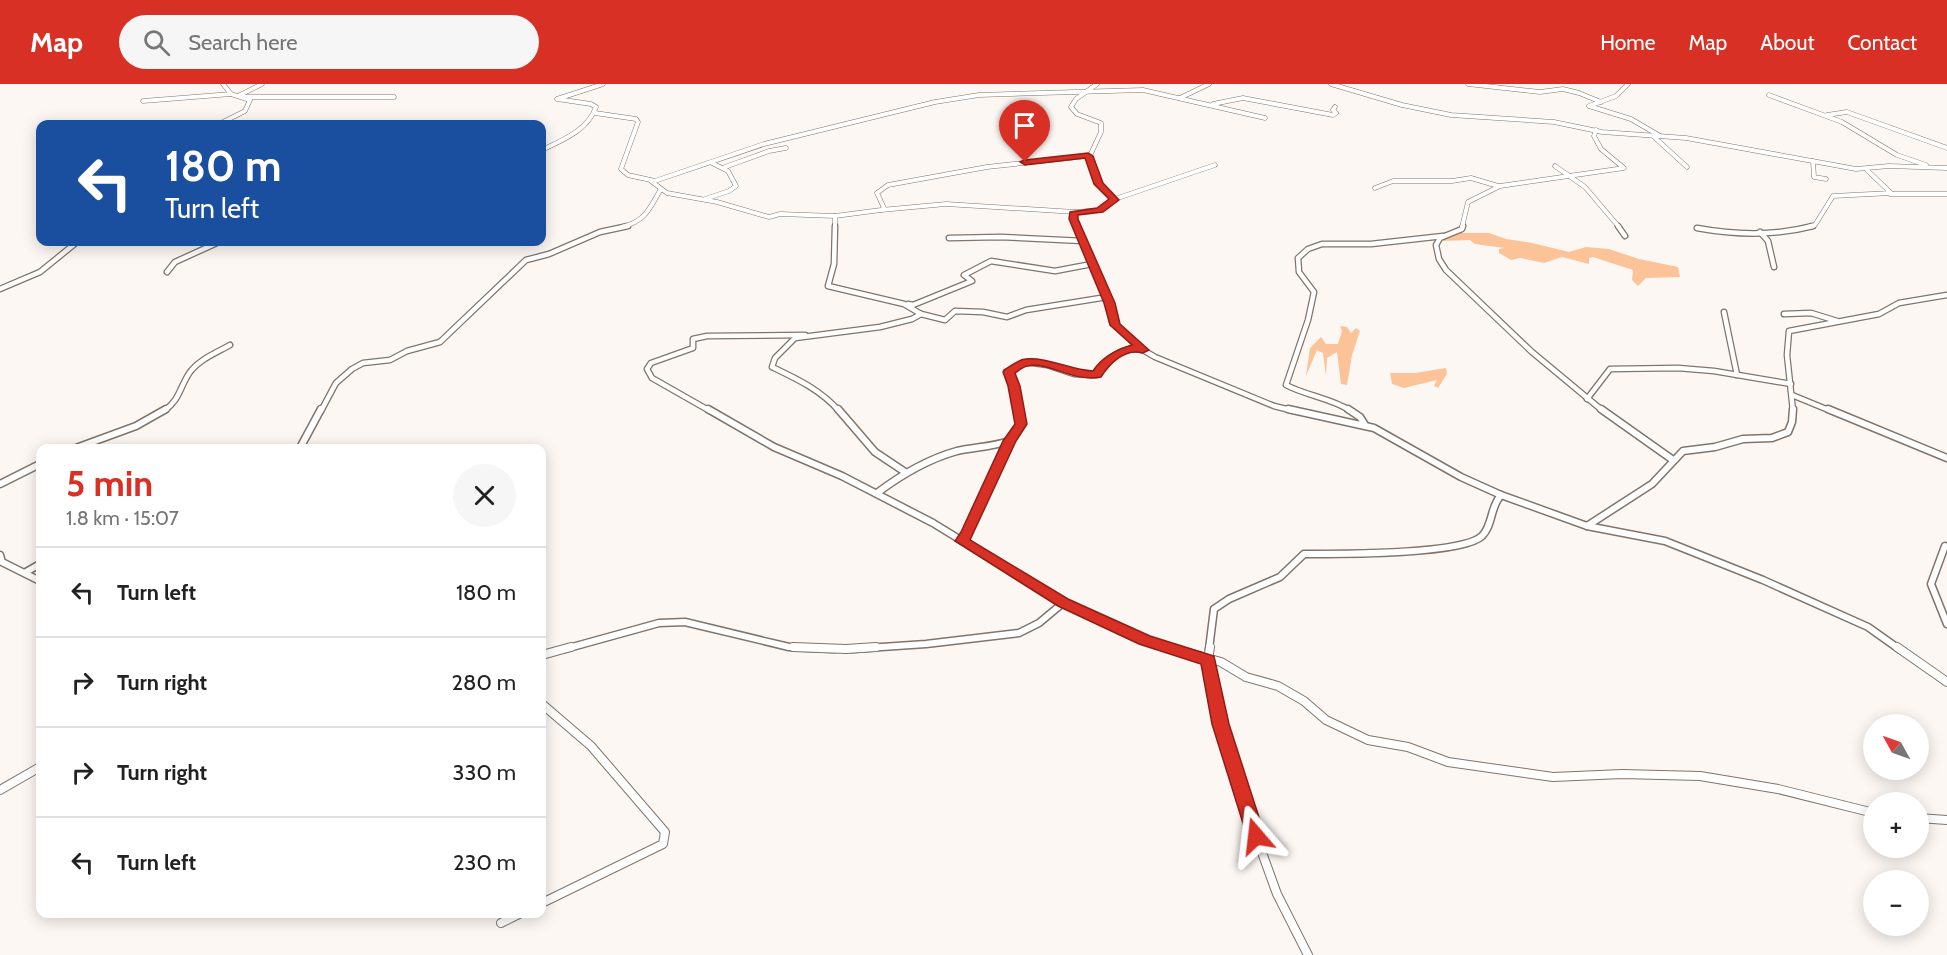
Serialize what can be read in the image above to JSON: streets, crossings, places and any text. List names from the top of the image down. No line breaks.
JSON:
{"north":"top left","page":{"header":"Map","search":"Search here","nav":["Home","Map","About","Contact"],"turn":["180 m","Turn left"],"heading":["5 min","1.8 km · 15:07"],"list":[{"name":"Turn left","value":"180 m"},{"name":"Turn right","value":"280 m"},{"name":"Turn right","value":"330 m"},{"name":"Turn left","value":"230 m"}],"map_buttons":["+","−"]}}
